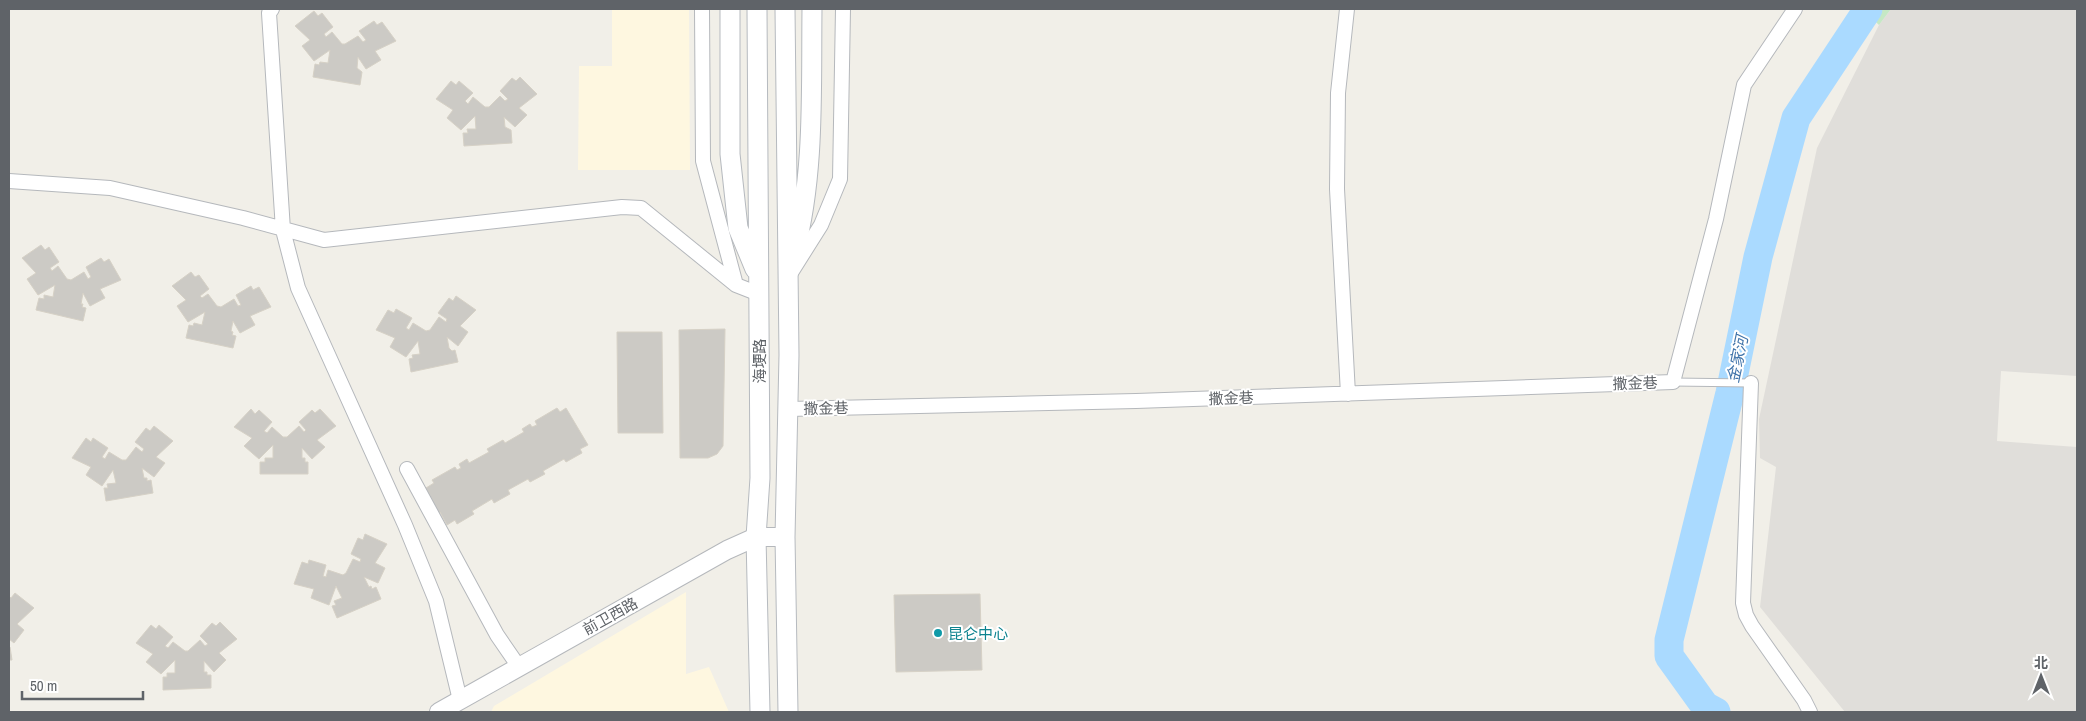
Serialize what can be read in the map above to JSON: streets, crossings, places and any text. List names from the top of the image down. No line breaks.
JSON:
{"streets":{"main road":["海埂路"],"street":["撒金巷","前卫西路"]},"crossings":[["海埂路","撒金巷"],["海埂路","前卫西路"]],"water":["金家河"],"places":["昆仑中心"],"scale_bar":"50 m","north":"top"}
